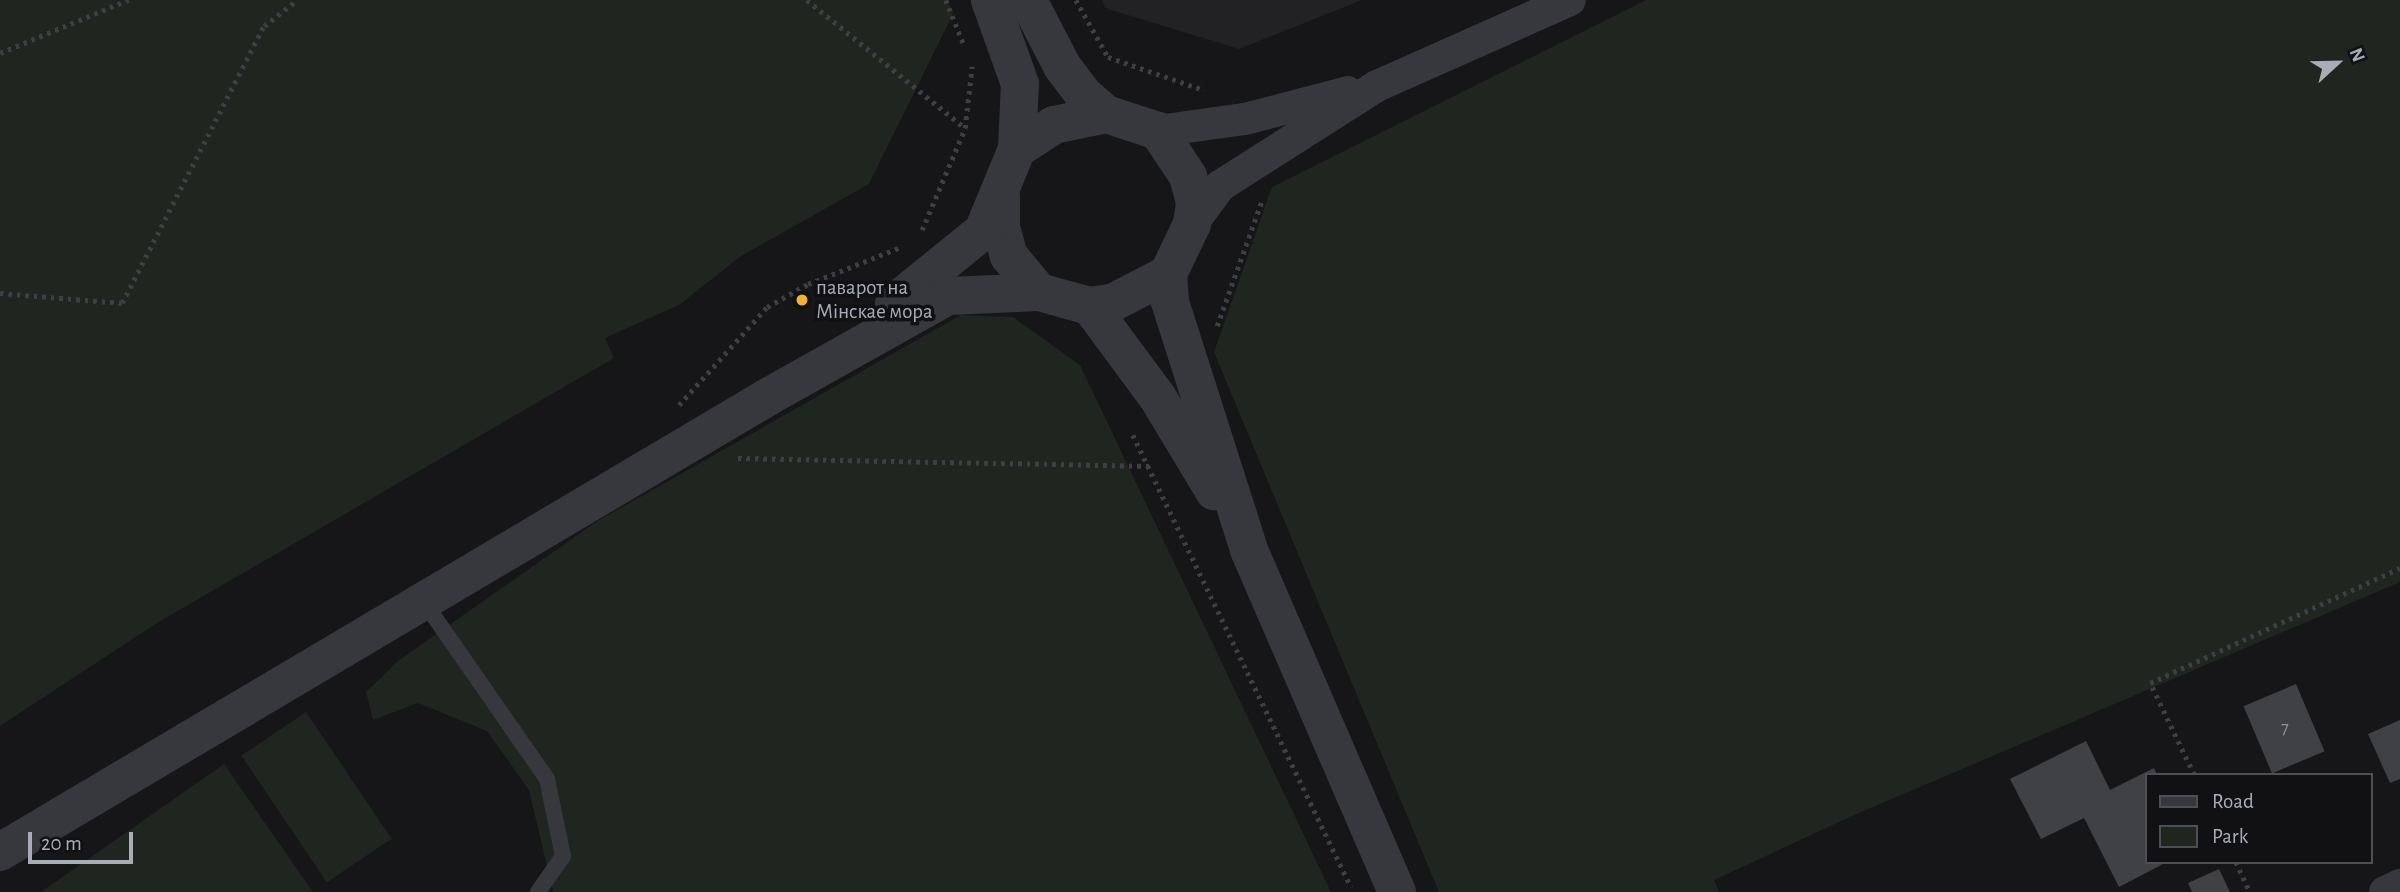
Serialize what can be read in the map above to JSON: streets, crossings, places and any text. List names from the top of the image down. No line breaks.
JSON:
{"places":["паварот на Мінскае мора"],"house_numbers":["7"],"legend":["Road","Park"],"scale_bar":"20 m","north":"right"}
